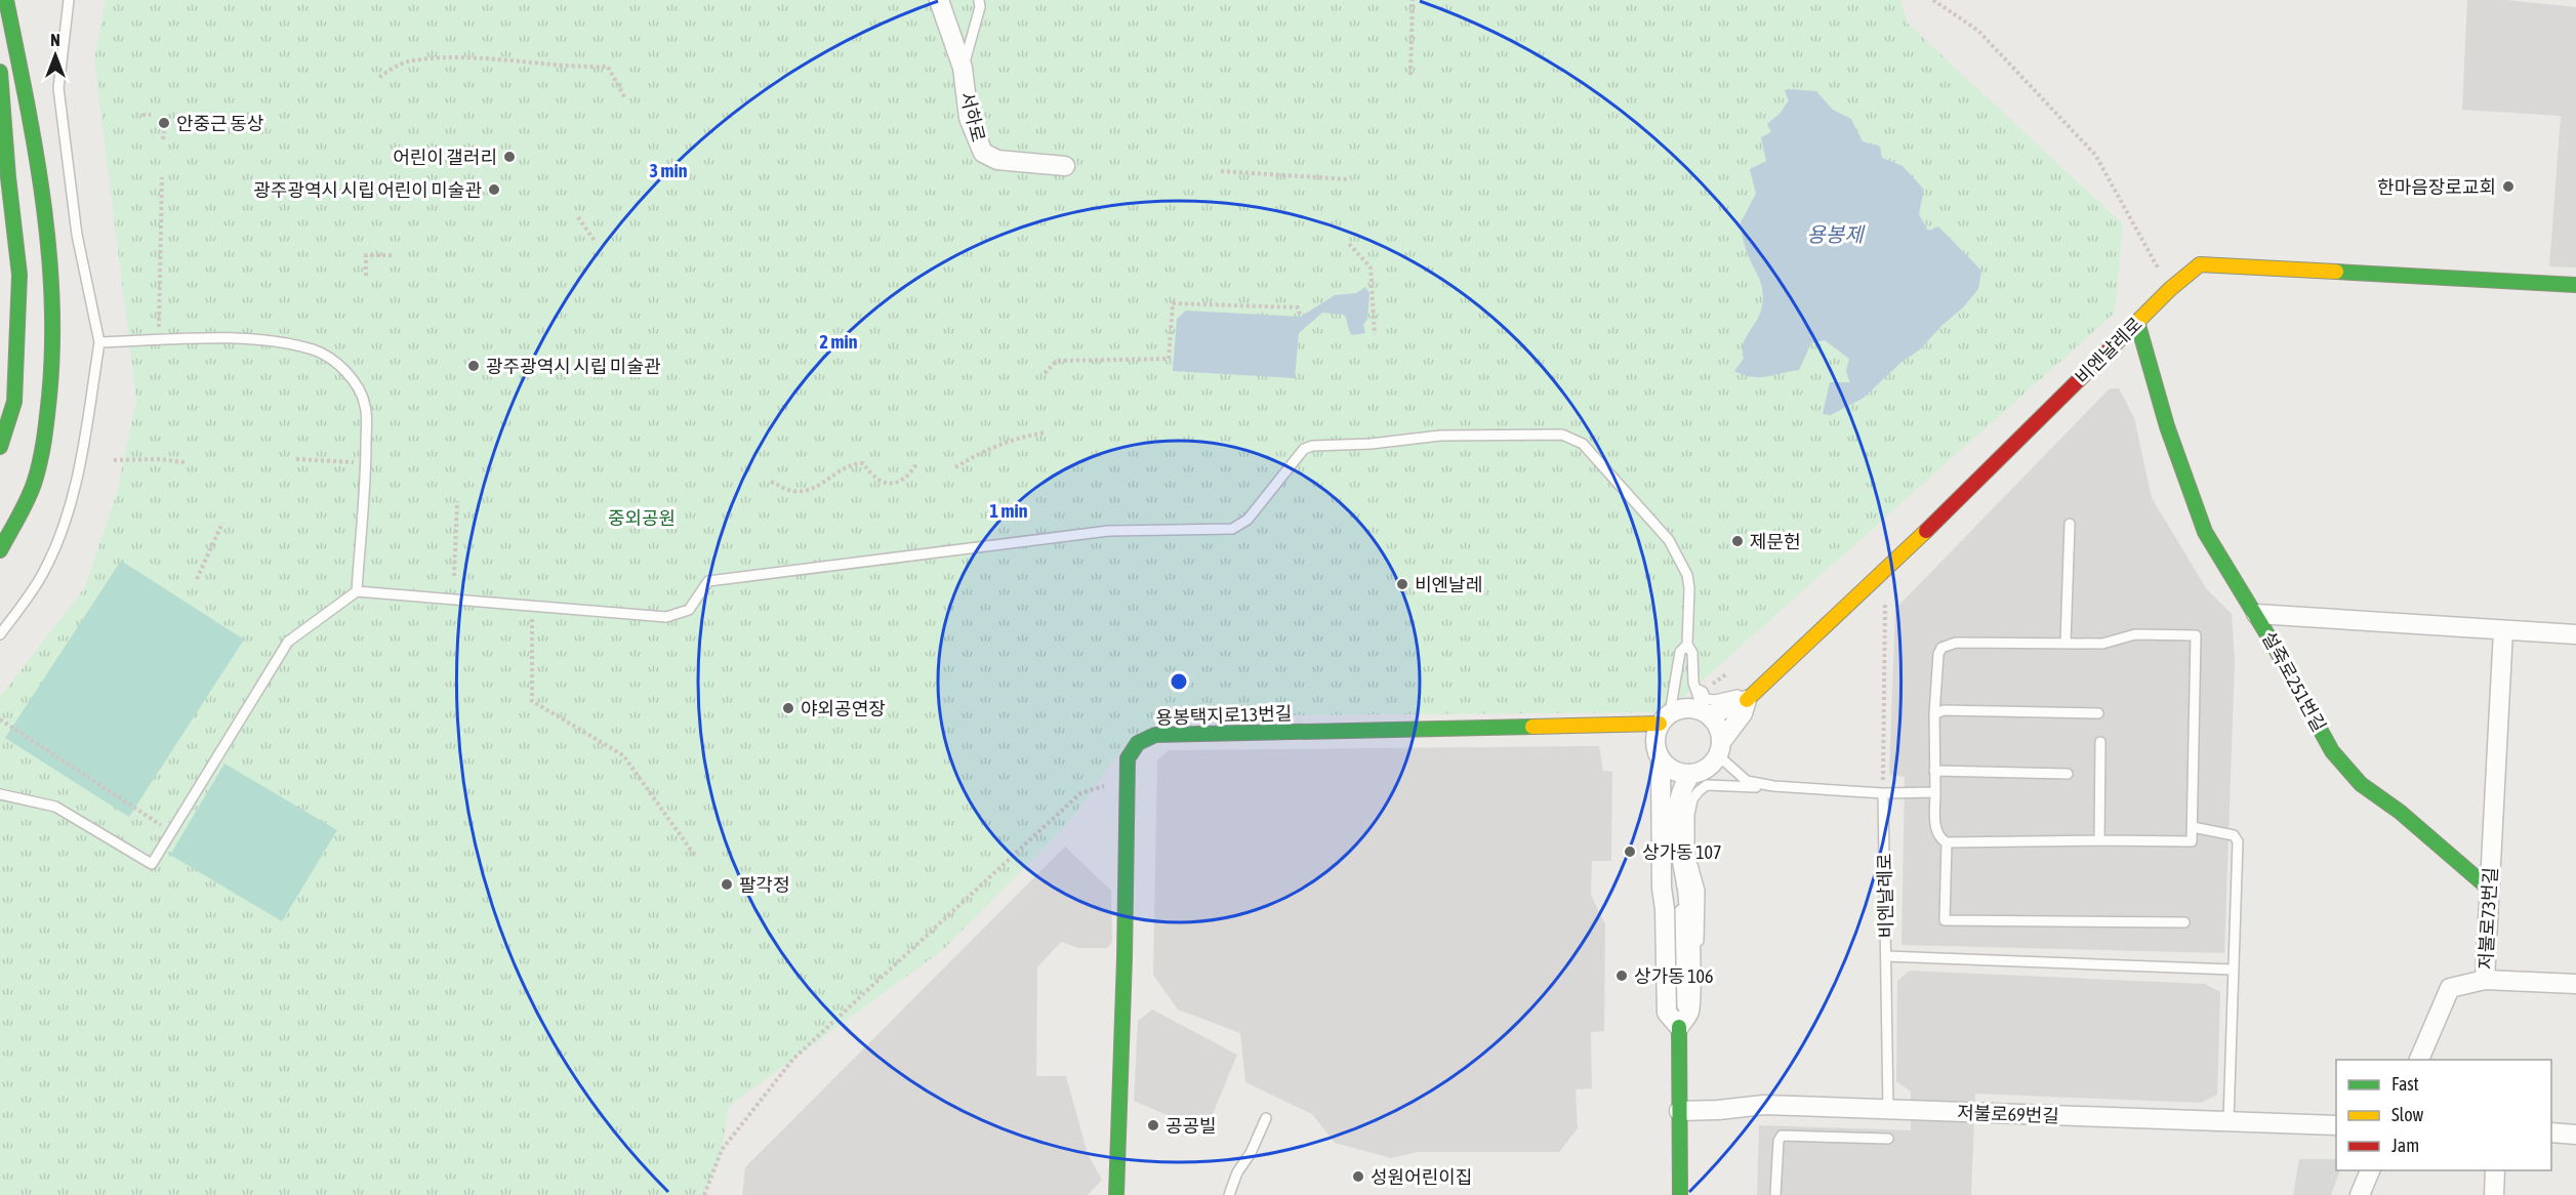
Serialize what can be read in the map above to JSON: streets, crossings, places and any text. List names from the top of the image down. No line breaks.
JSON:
{"streets":{"main road":["비엔날레로","설죽로251번길","용봉택지로13번길"],"street":["서하로","저불로73번길","저불로69번길"]},"crossings":[["비엔날레로","저불로69번길"],["설죽로251번길","저불로73번길"]],"water":["용봉제"],"parks":["중외공원"],"places":["안중근 동상","어린이 갤러리","한마음장로교회","광주광역시 시립 어린이 미술관","광주광역시 시립 미술관","제문헌","비엔날레","야외공연장","상가동 107","팔각정","상가동 106","공공빌","성원어린이집"],"legend":["Fast","Slow","Jam"],"north":"top","rings":["3 min","2 min","1 min"]}
